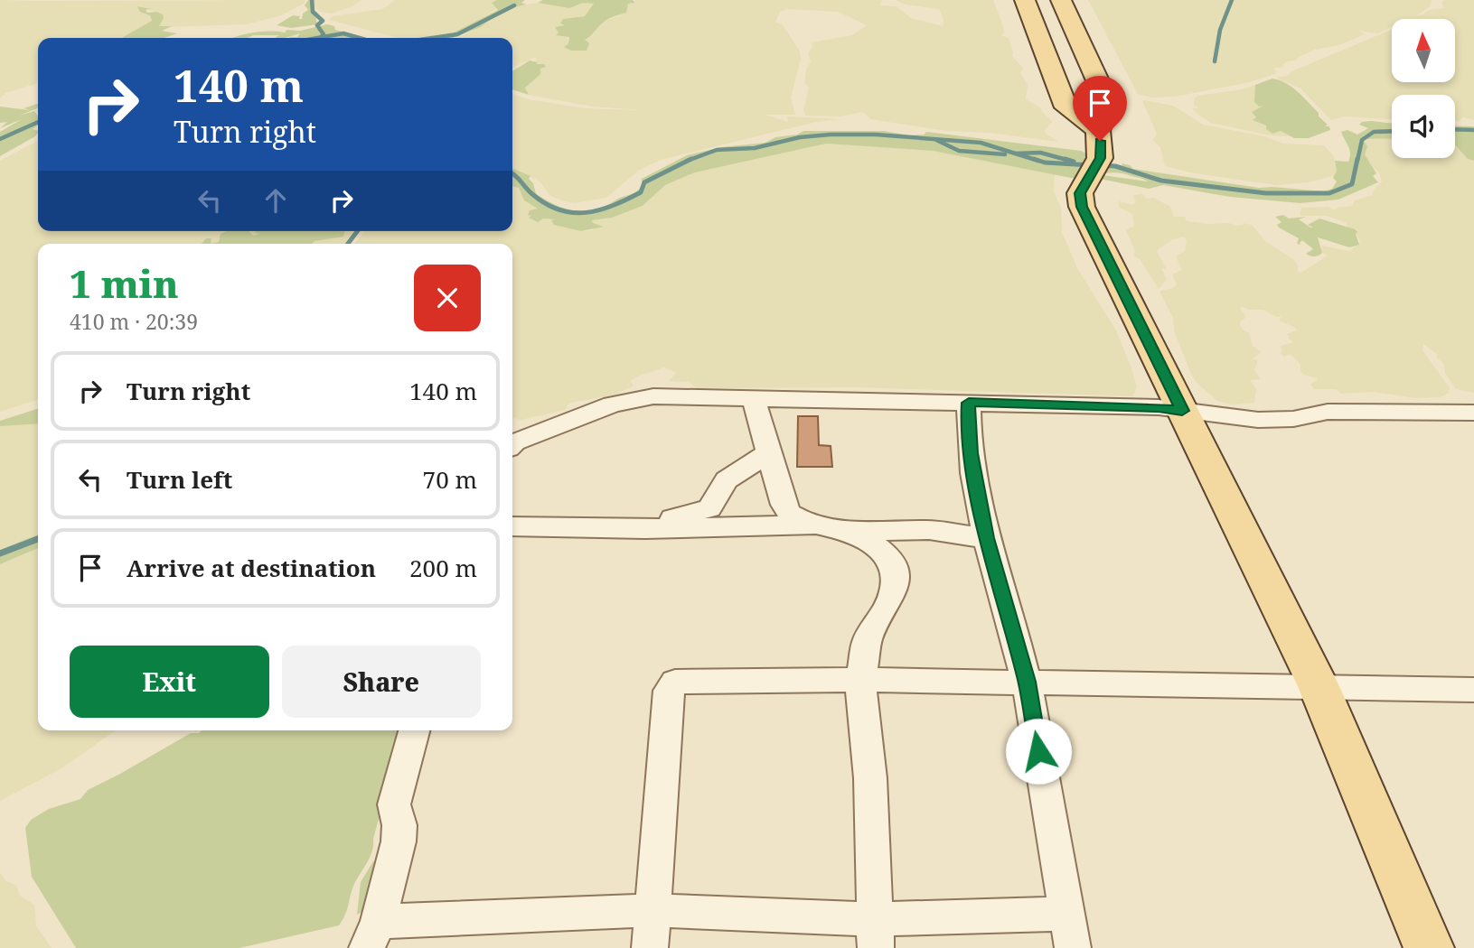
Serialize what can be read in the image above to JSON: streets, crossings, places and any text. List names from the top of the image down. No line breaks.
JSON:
{"north":"top","page":{"turn":["140 m","Turn right"],"heading":["1 min","410 m · 20:39"],"list":[{"name":"Turn right","value":"140 m"},{"name":"Turn left","value":"70 m"},{"name":"Arrive at destination","value":"200 m"}],"buttons":["Exit","Share"]}}
